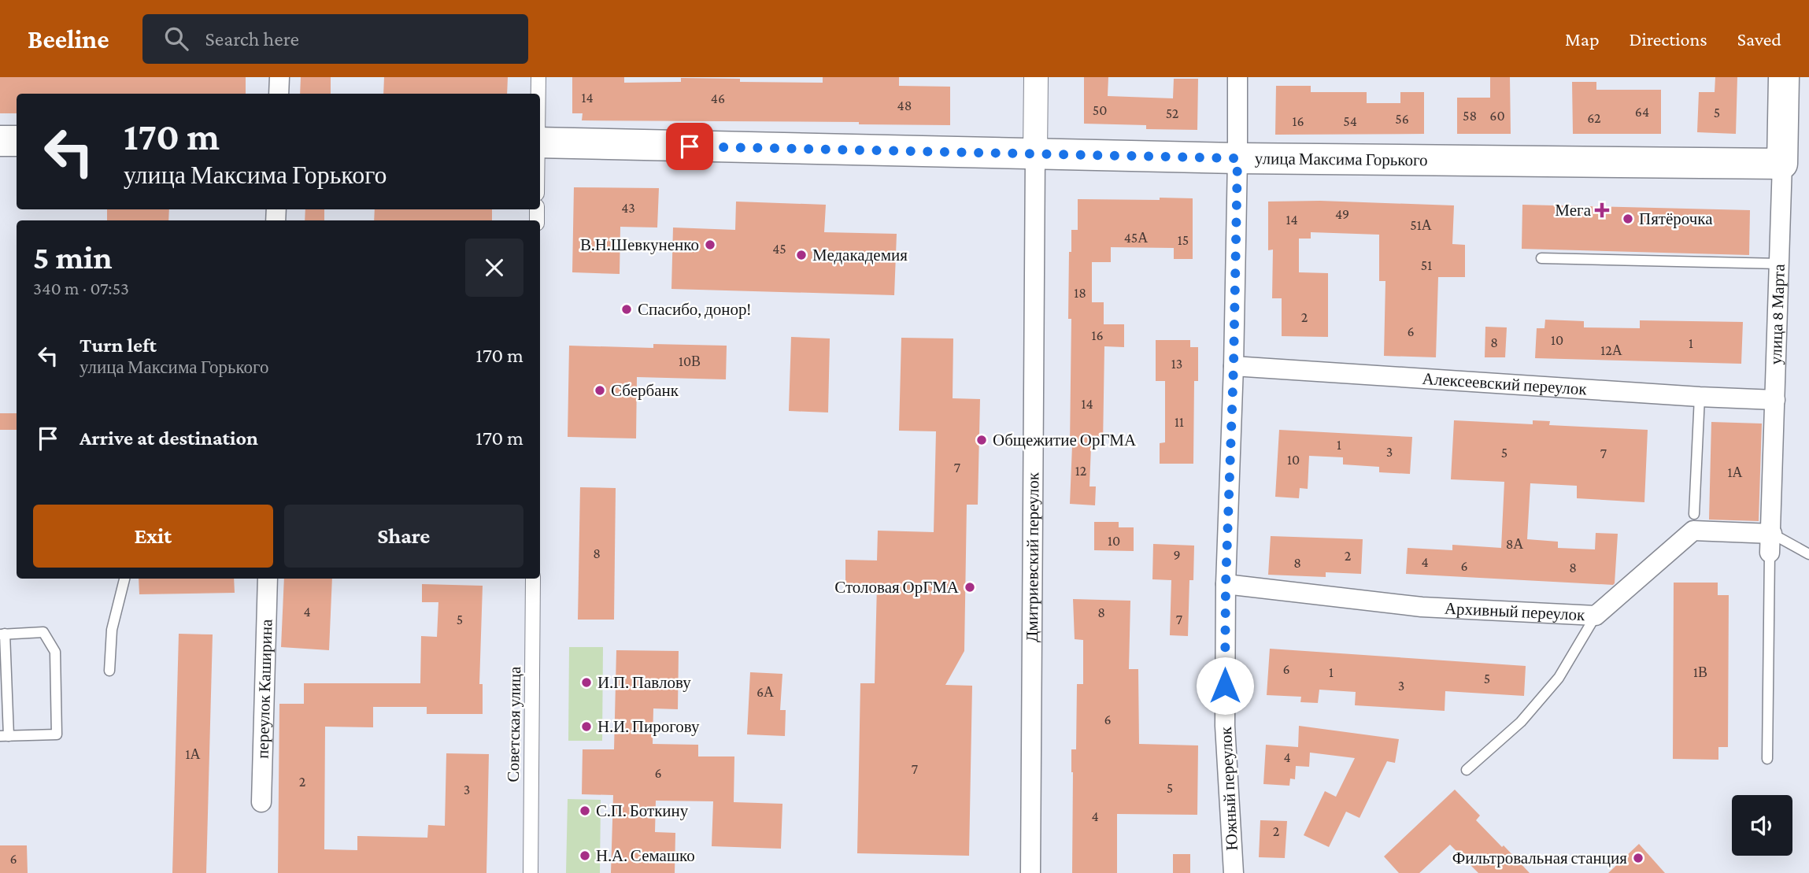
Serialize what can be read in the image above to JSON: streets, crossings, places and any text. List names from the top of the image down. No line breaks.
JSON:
{"streets":{"main road":["улица Максима Горького","улица 8 Марта"],"street":["Алексеевский переулок","Дмитриевский переулок","Архивный переулок","переулок Каширина","Советская улица","Южный переулок"]},"crossings":[["улица Максима Горького","улица 8 Марта"],["улица Максима Горького","Дмитриевский переулок"],["улица Максима Горького","Южный переулок"],["улица 8 Марта","Алексеевский переулок"],["улица 8 Марта","Архивный переулок"],["Алексеевский переулок","Южный переулок"],["Архивный переулок","Южный переулок"]],"places":{"health":["Мега"],"other":["Пятёрочка","В.Н.Шевкуненко","Медакадемия","Спасибо, донор!","Сбербанк","Общежитие ОрГМА","Столовая ОрГМА","И.П. Павлову","Н.И. Пирогову","С.П. Боткину","Н.А. Семашко","Фильтровальная станция"]},"house_numbers":["14","46","48","50","64","5","52","58","60","62","56","16","54","43","49","14","51А","45А","15","45","51","18","2","6","16","10","8","1","12А","10В","13","14","11","1","3","5","7","10","7","12","1А","10","8А","8","9","2","4","8","6","8","4","8","5","7","6","1","1В","5","3","6А","6","1А","4","7","6","2","5","3","4","2","6"],"page":{"header":"Beeline","search":"Search here","nav":["Map","Directions","Saved"],"turn":["170 m","улица Максима Горького"],"heading":["5 min","340 m · 07:53"],"list":[{"name":"Turn left","note":"улица Максима Горького","value":"170 m"},{"name":"Arrive at destination","value":"170 m"}],"buttons":["Exit","Share"]}}
